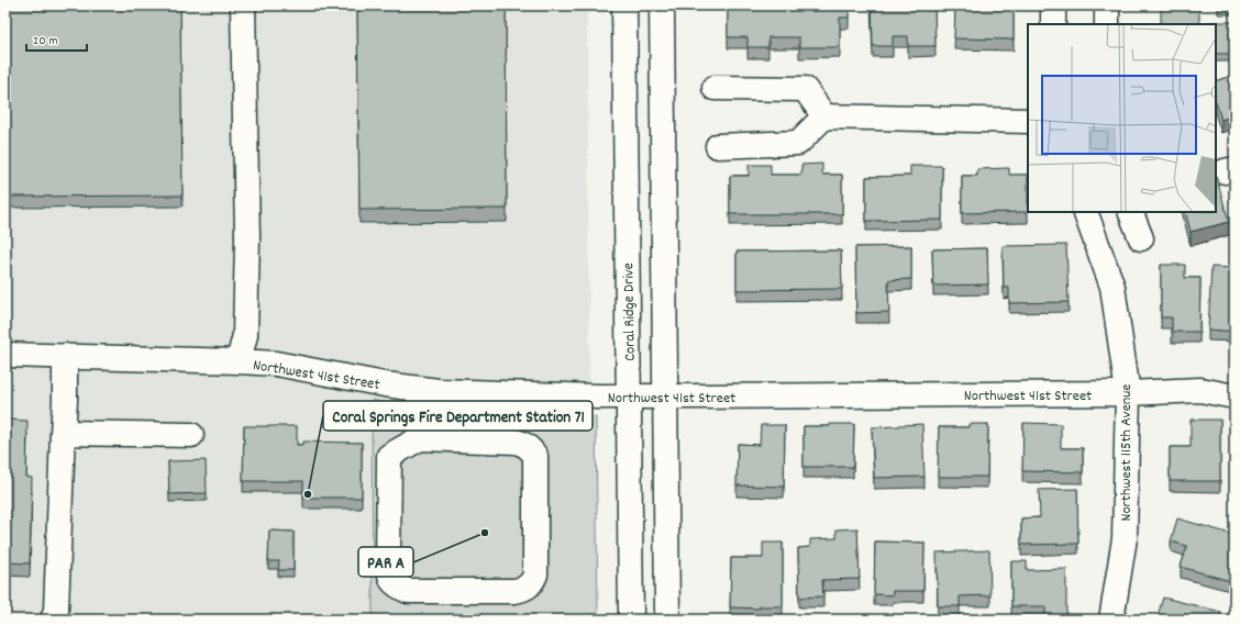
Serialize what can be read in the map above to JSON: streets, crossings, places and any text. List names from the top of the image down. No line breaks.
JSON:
{"streets":{"street":["Coral Ridge Drive","Northwest 41st Street","Northwest 115th Avenue"]},"crossings":[["Coral Ridge Drive","Northwest 41st Street"],["Northwest 41st Street","Northwest 115th Avenue"]],"places":["Coral Springs Fire Department Station 71","PAR A"],"scale_bar":"20 m"}
